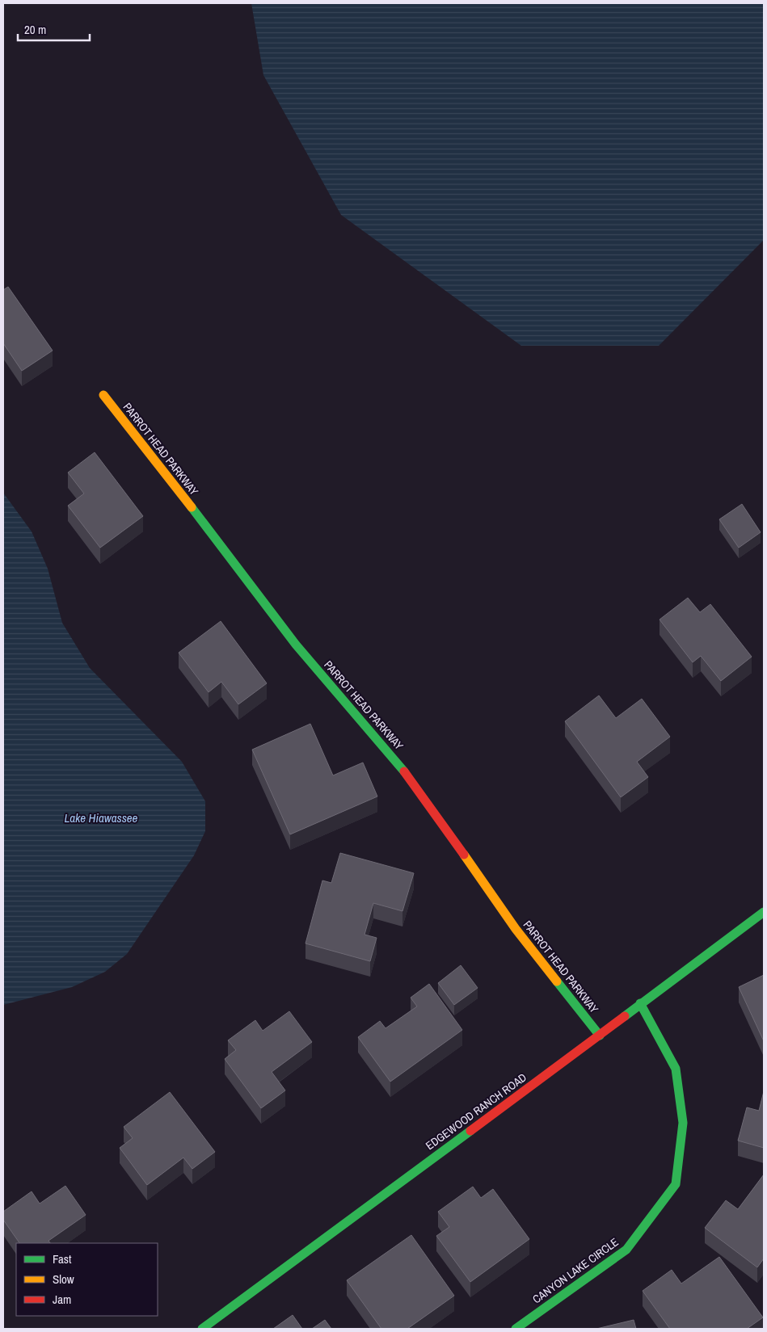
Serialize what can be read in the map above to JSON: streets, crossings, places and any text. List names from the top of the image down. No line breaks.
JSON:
{"streets":{"street":["PARROT HEAD PARKWAY","EDGEWOOD RANCH ROAD","CANYON LAKE CIRCLE"]},"crossings":[["PARROT HEAD PARKWAY","EDGEWOOD RANCH ROAD"],["EDGEWOOD RANCH ROAD","CANYON LAKE CIRCLE"]],"water":["Lake Hiawassee"],"legend":["Fast","Slow","Jam"],"scale_bar":"20 m"}
